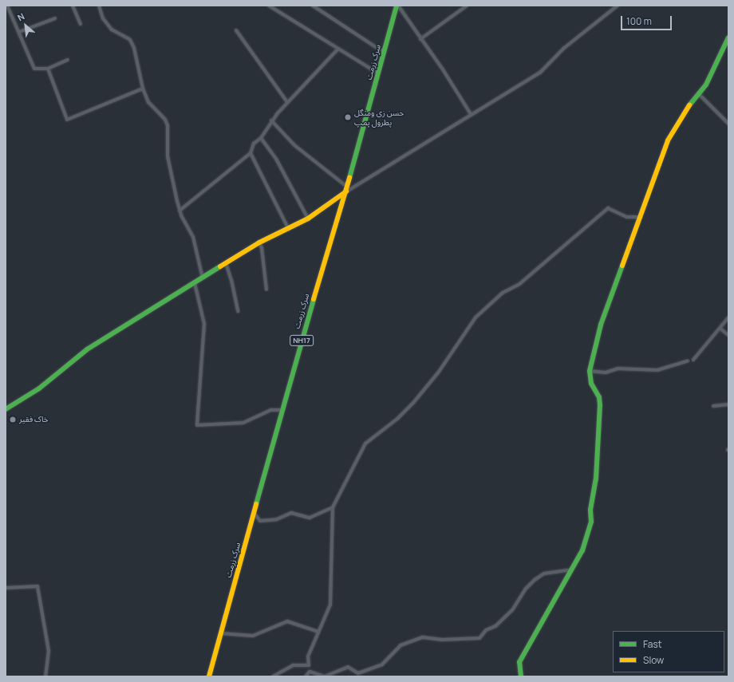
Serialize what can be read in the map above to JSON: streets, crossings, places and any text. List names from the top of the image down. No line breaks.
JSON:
{"streets":{"main road":["سرک زرمت","NH17"]},"places":["حسن زی ومنگل پطرول پمپ","خاک فقیر"],"legend":["Fast","Slow"],"scale_bar":"100 m","north":"top left"}
